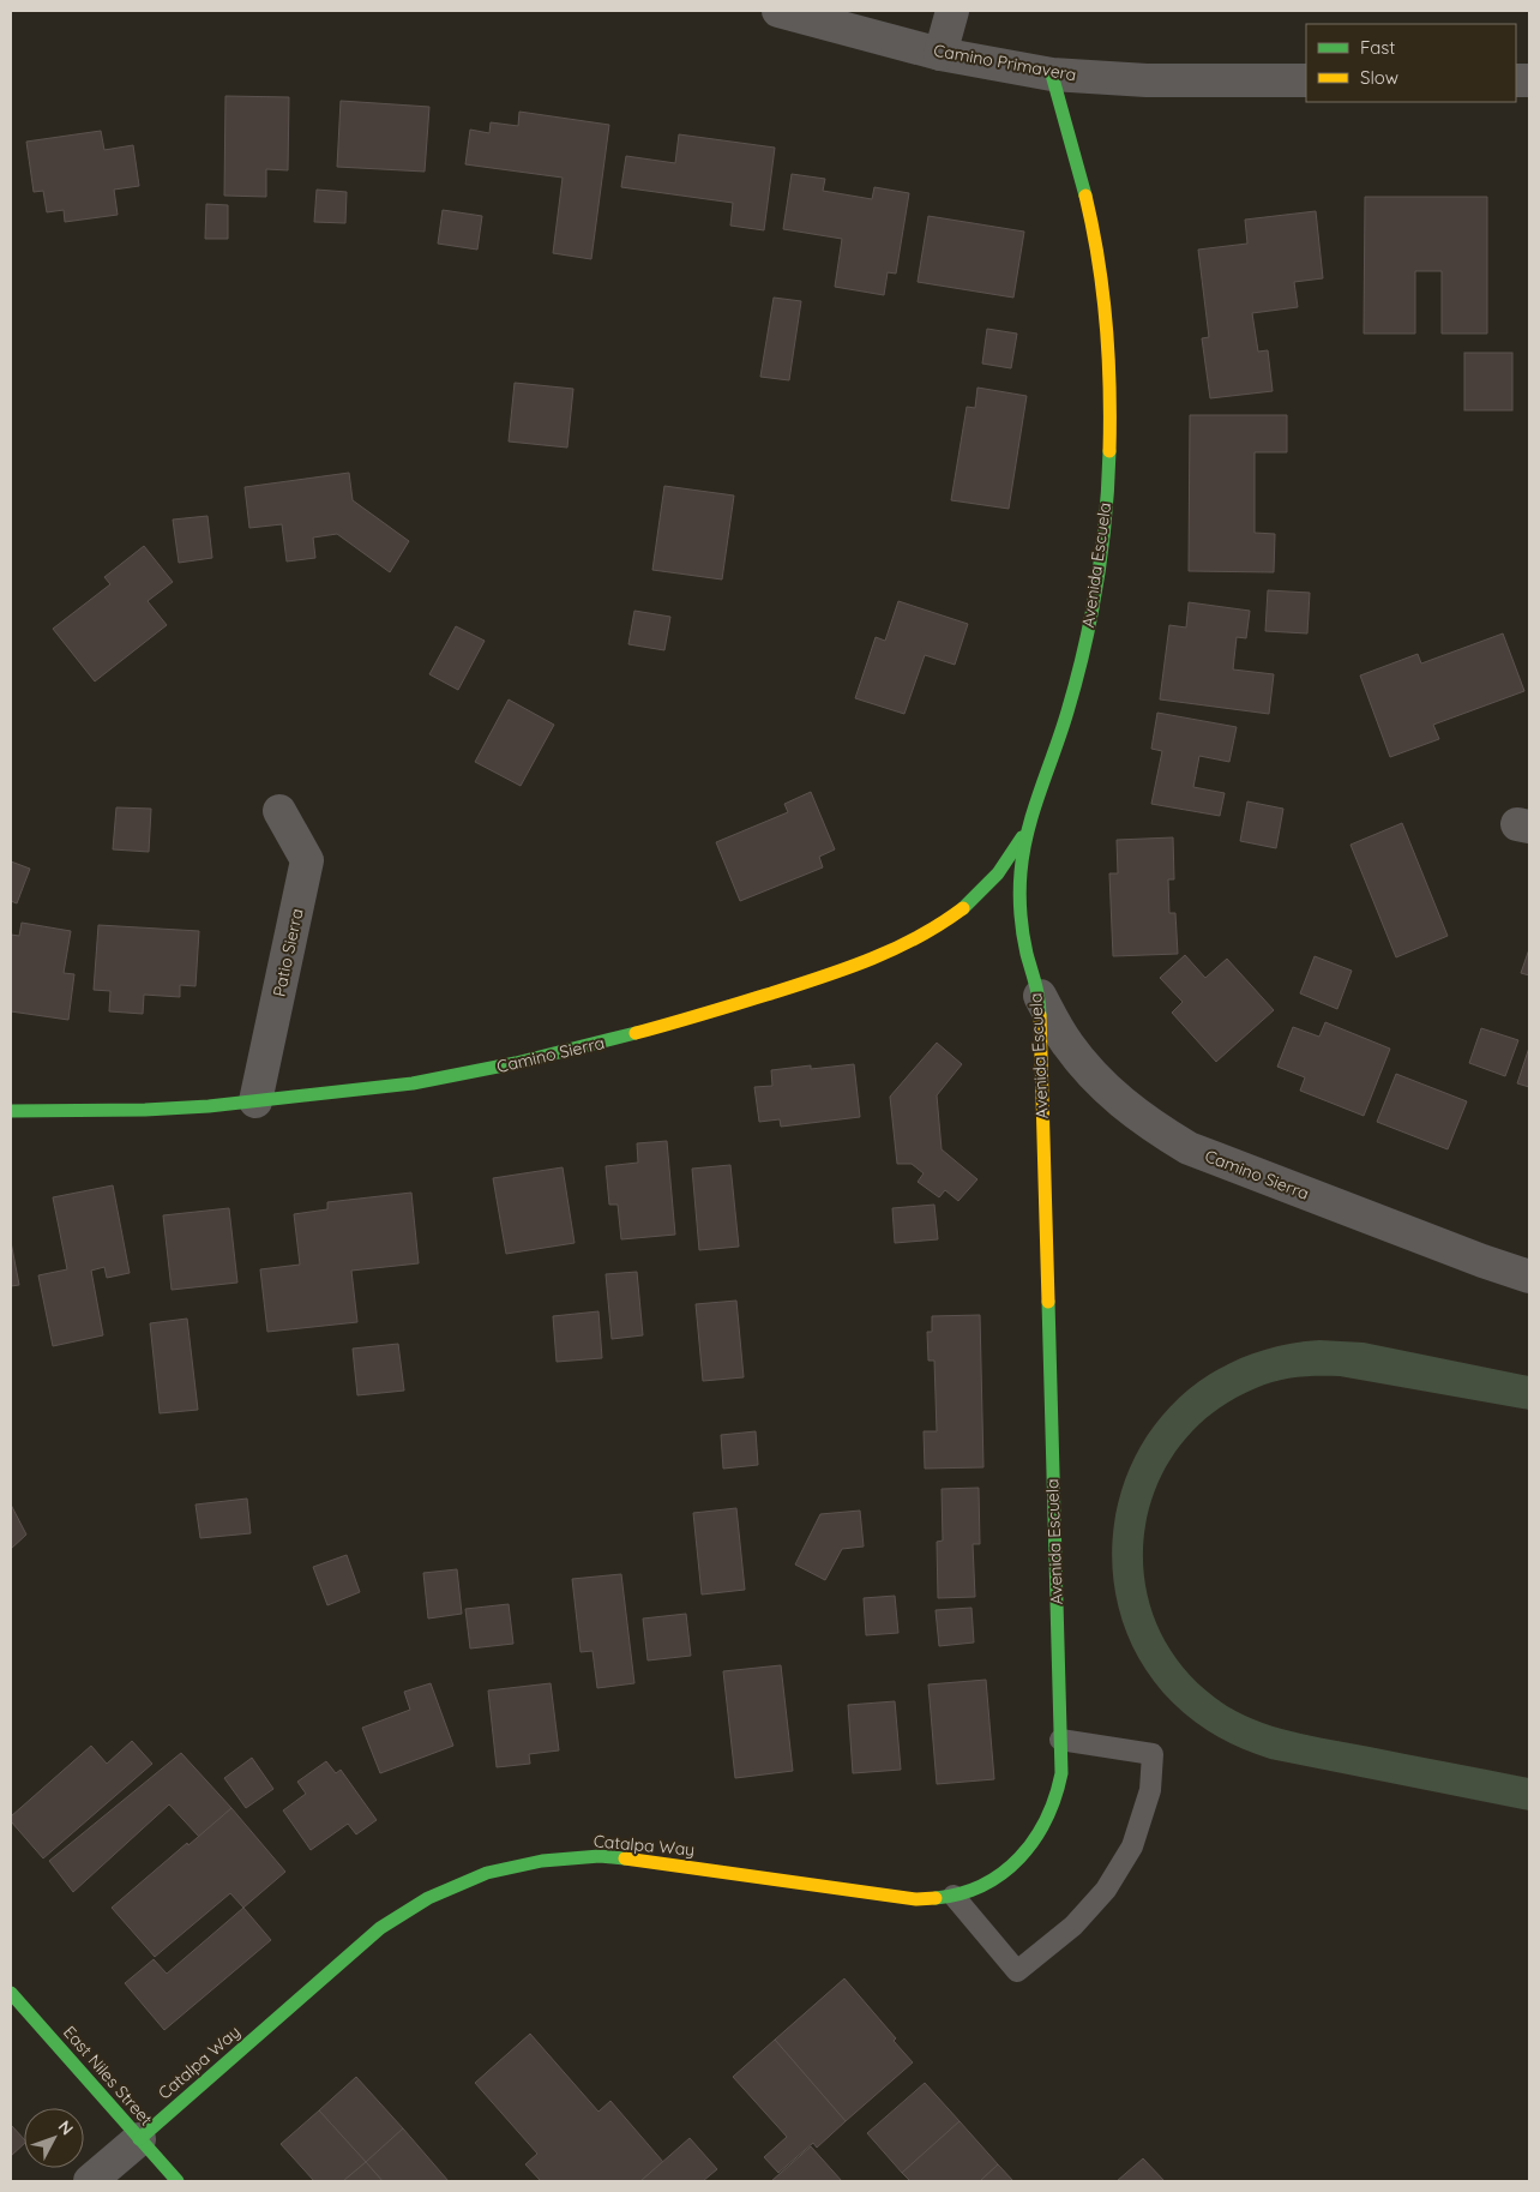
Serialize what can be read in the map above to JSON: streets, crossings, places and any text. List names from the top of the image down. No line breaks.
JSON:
{"streets":{"street":["Camino Primavera","Avenida Escuela","Patio Sierra","Camino Sierra","Catalpa Way","East Niles Street"]},"crossings":[["Camino Primavera","Avenida Escuela"],["Avenida Escuela","Camino Sierra"],["Avenida Escuela","Catalpa Way"],["Patio Sierra","Camino Sierra"],["Catalpa Way","East Niles Street"]],"legend":["Fast","Slow"],"north":"top right"}
